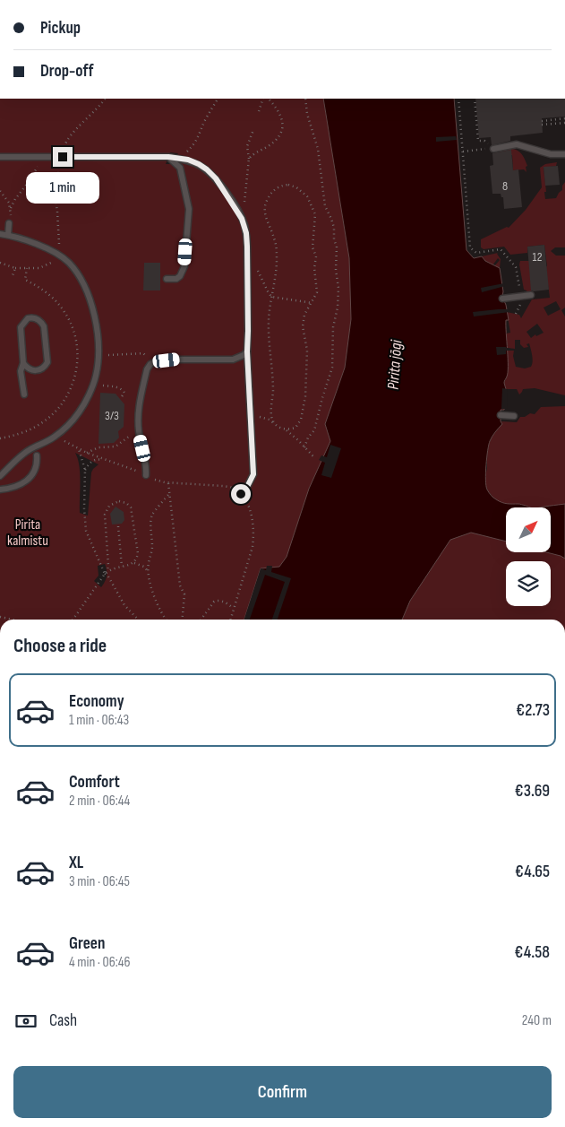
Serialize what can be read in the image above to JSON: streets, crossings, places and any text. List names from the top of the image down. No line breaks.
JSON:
{"water":["Pirita jõgi"],"parks":["Pirita kalmistu"],"house_numbers":["8","12","3/3"],"north":"top right","page":{"banner":["Pickup","Drop-off"],"bubble":"1 min","heading":"Choose a ride","list":[{"name":"Economy","note":"1 min · 06:43","value":"€2.73"},{"name":"Comfort","note":"2 min · 06:44","value":"€3.69"},{"name":"XL","note":"3 min · 06:45","value":"€4.65"},{"name":"Green","note":"4 min · 06:46","value":"€4.58"}],"pay":["Cash","240 m"],"buttons":"Confirm"}}
